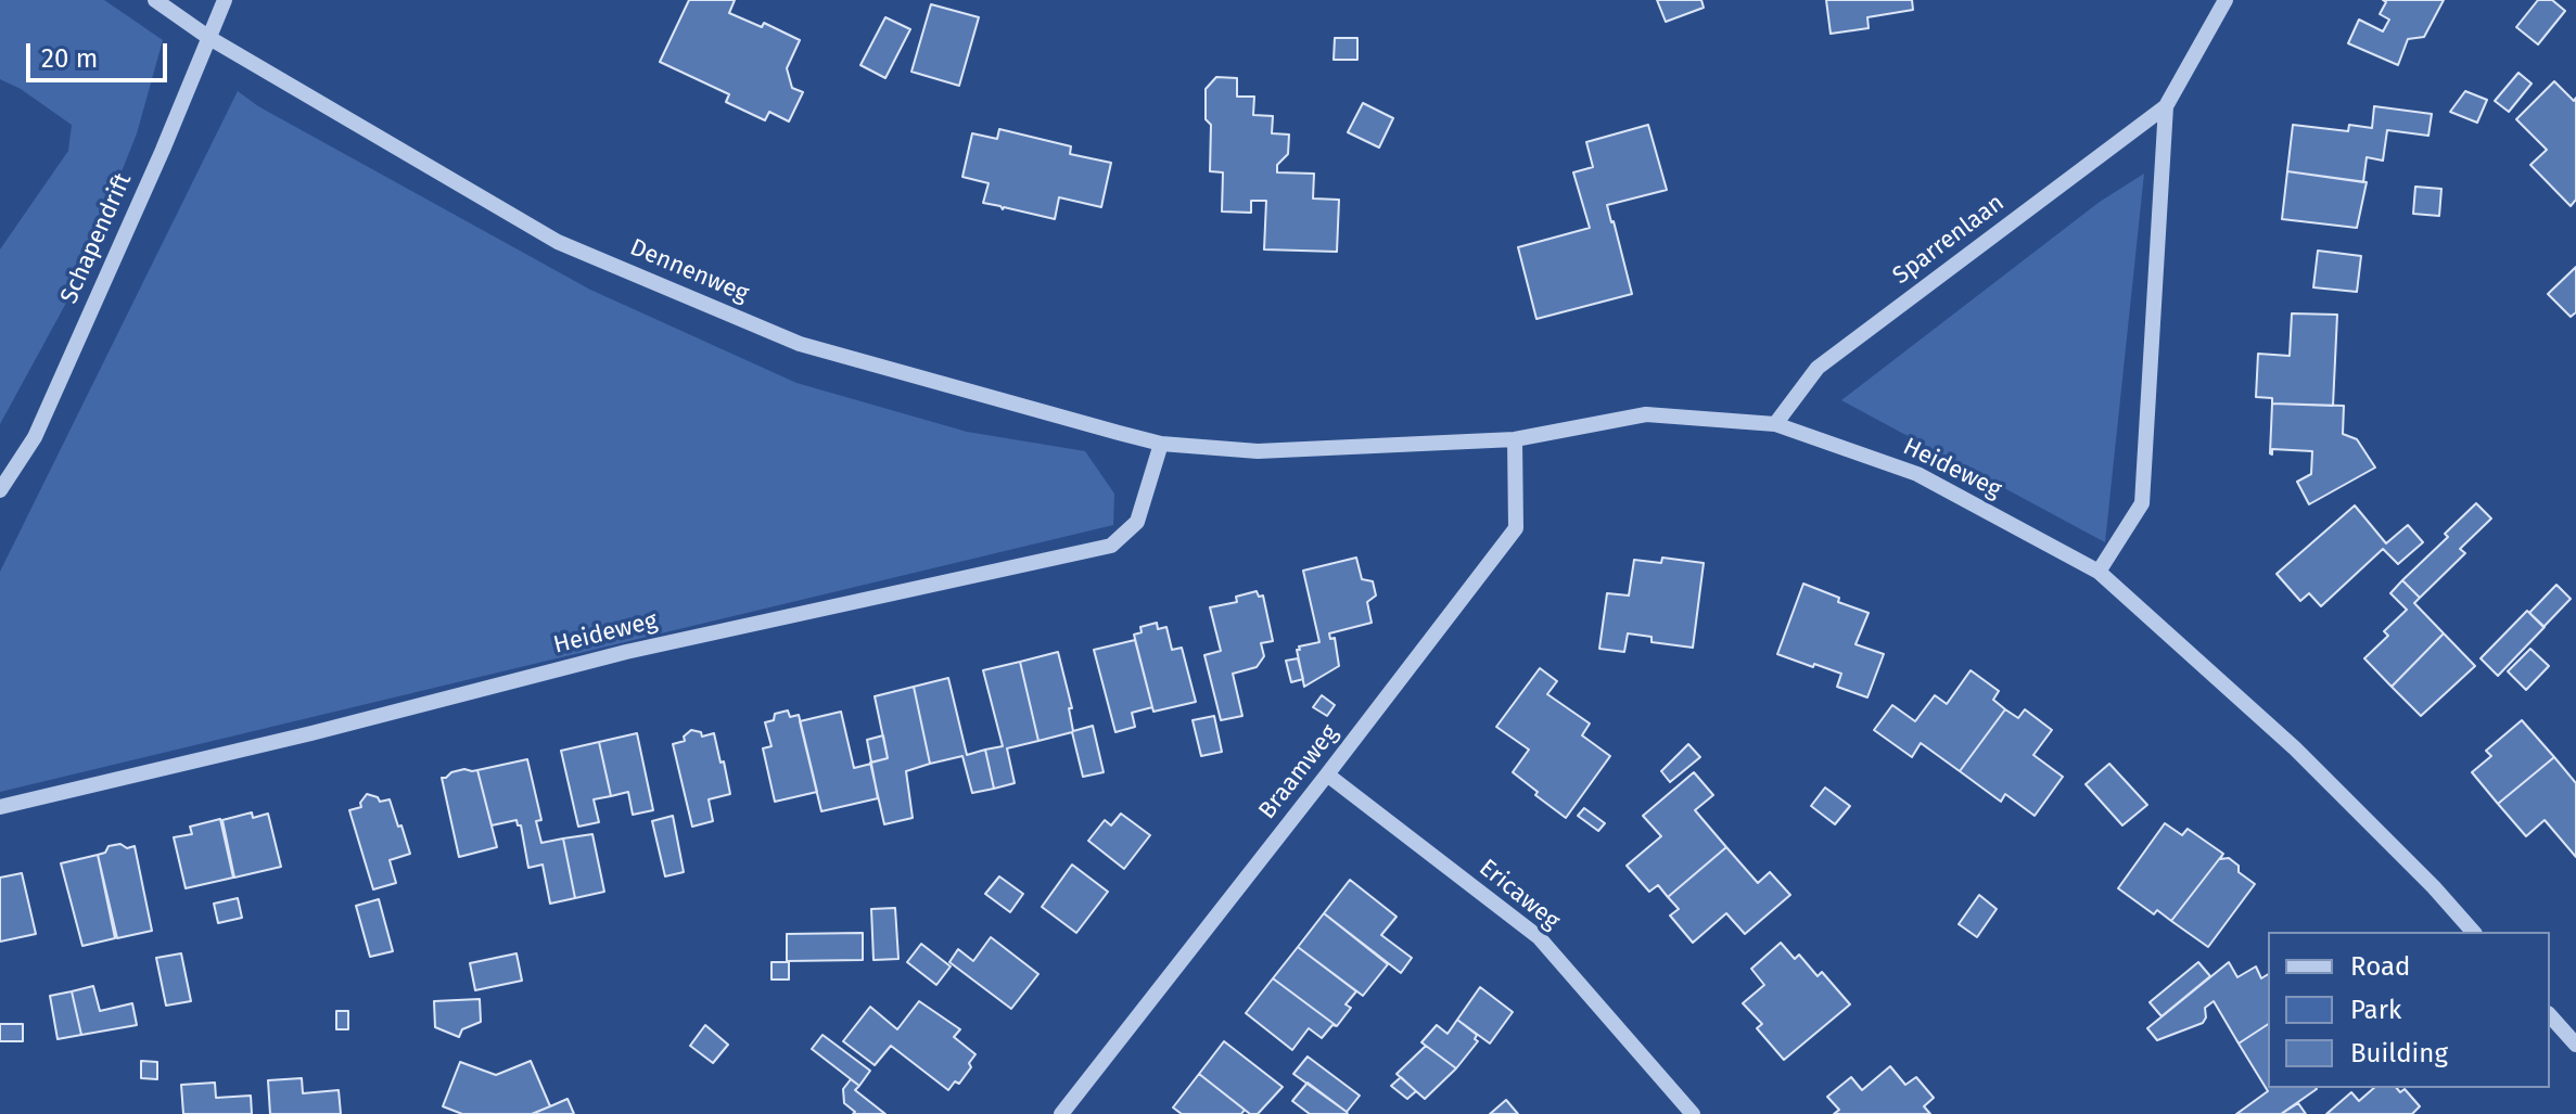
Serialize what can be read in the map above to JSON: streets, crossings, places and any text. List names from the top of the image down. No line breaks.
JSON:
{"streets":{"street":["Schapendrift","Sparrenlaan","Dennenweg","Heideweg","Braamweg","Ericaweg"]},"crossings":[["Schapendrift","Dennenweg"],["Sparrenlaan","Heideweg"],["Dennenweg","Heideweg"],["Heideweg","Braamweg"],["Braamweg","Ericaweg"]],"legend":["Road","Park","Building"],"scale_bar":"20 m"}
